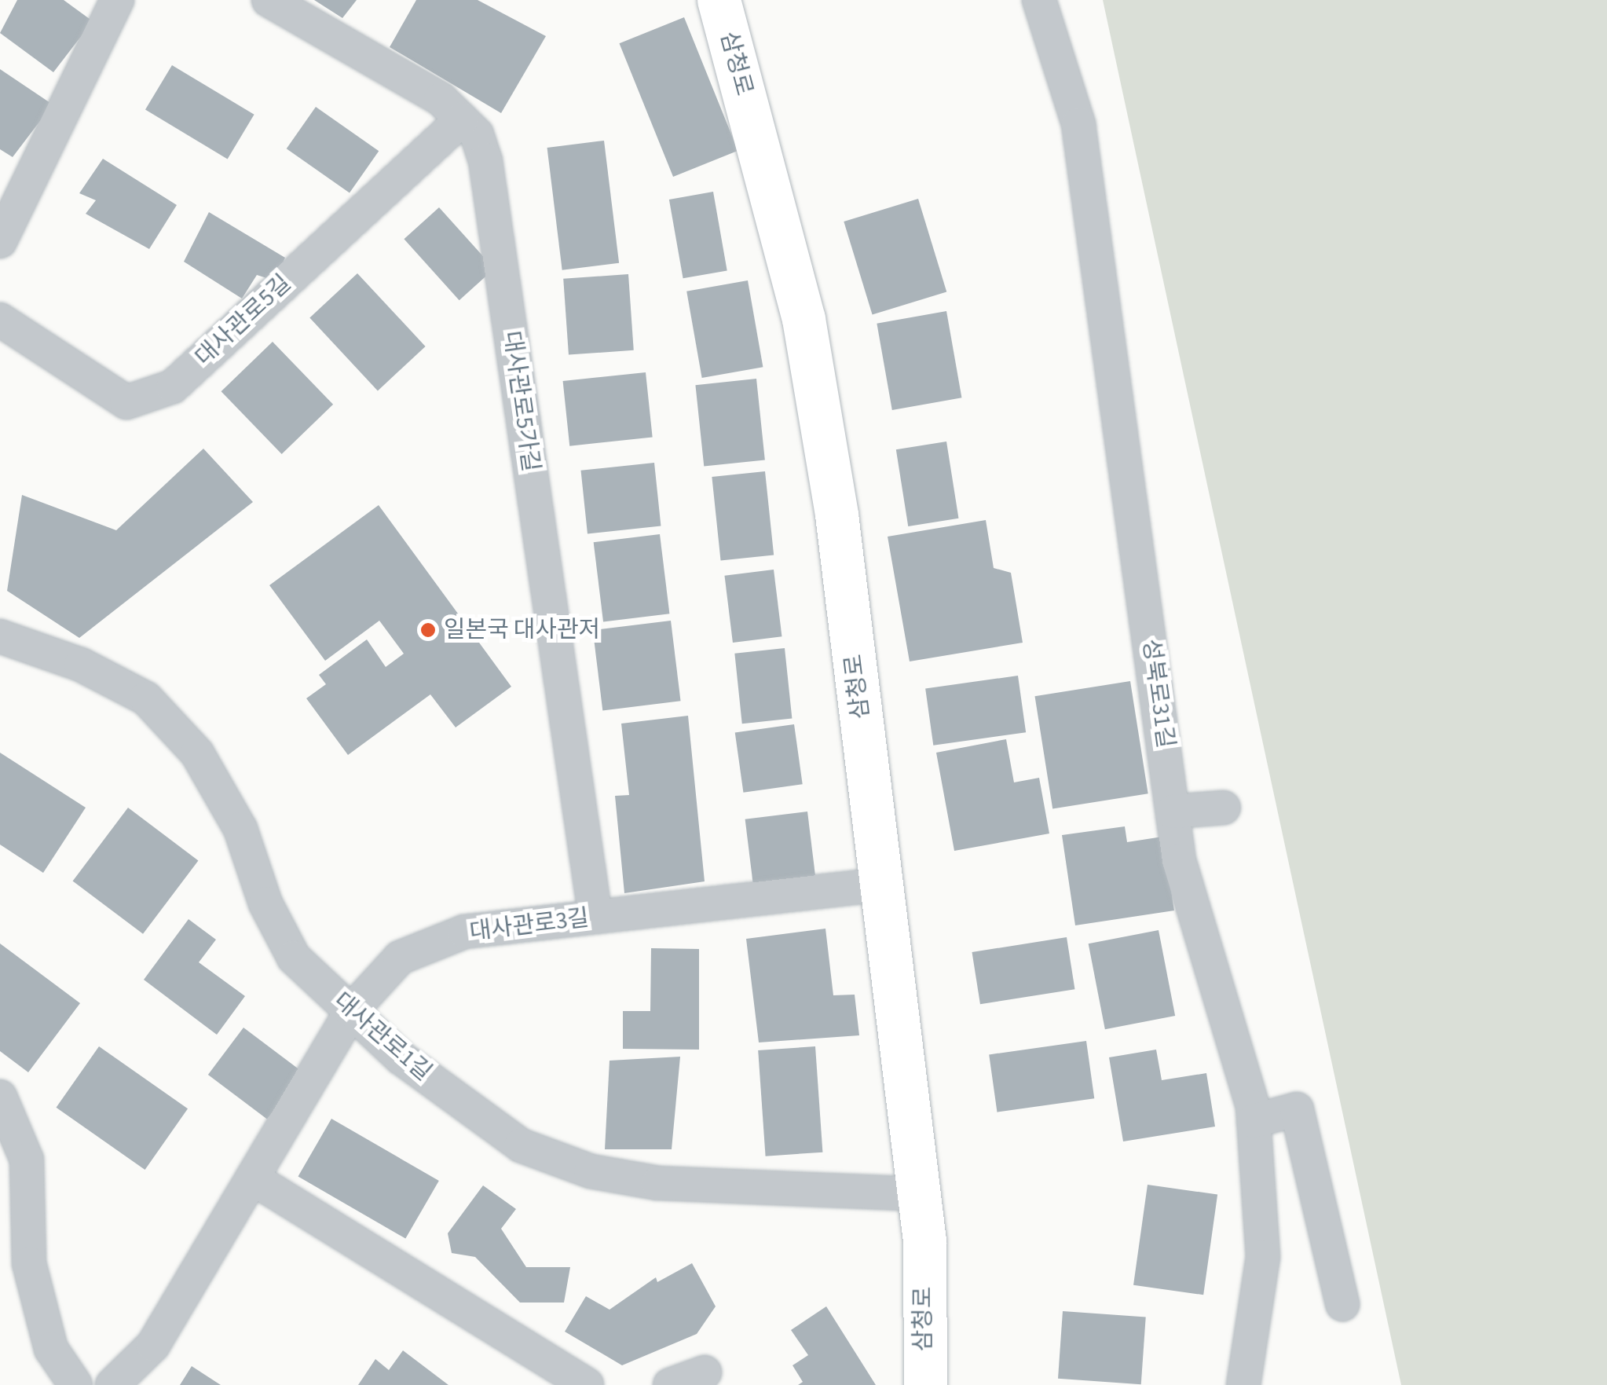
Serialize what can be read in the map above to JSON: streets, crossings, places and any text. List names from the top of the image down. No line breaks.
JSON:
{"streets":{"street":["삼청로","대사관로5길","대사관로5가길","성북로31길","대사관로3길","대사관로1길"]},"crossings":[["삼청로","대사관로3길"],["삼청로","대사관로1길"],["대사관로5길","대사관로5가길"],["대사관로5가길","대사관로3길"],["대사관로3길","대사관로1길"]],"places":["일본국 대사관저"]}
